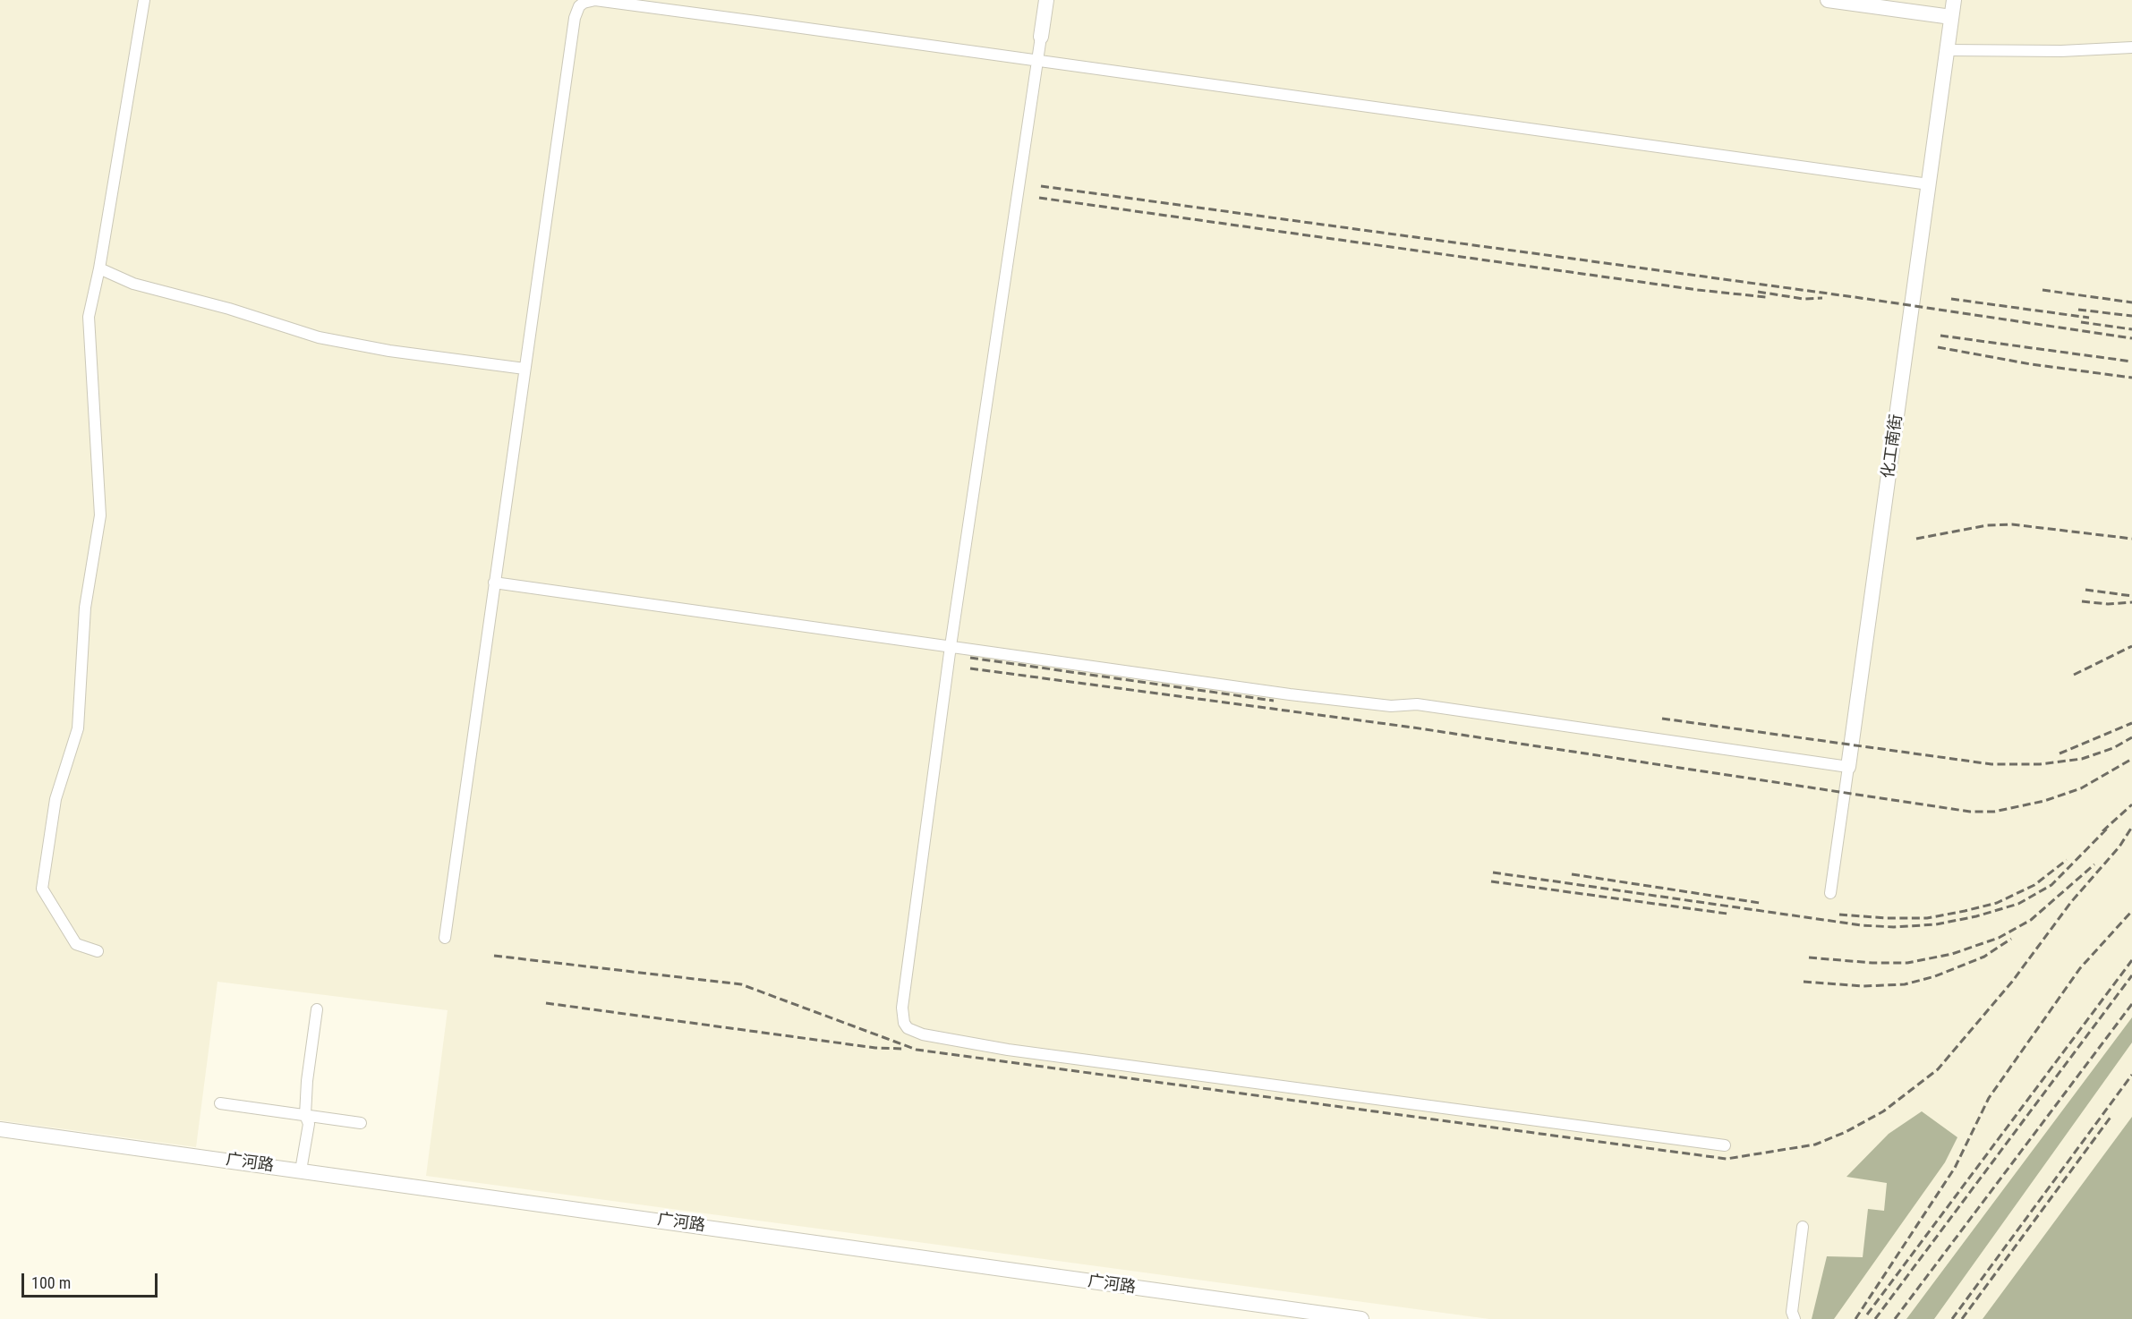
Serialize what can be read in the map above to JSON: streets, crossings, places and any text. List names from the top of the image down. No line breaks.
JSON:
{"streets":{"street":["化工南街","广河路"]},"scale_bar":"100 m"}
